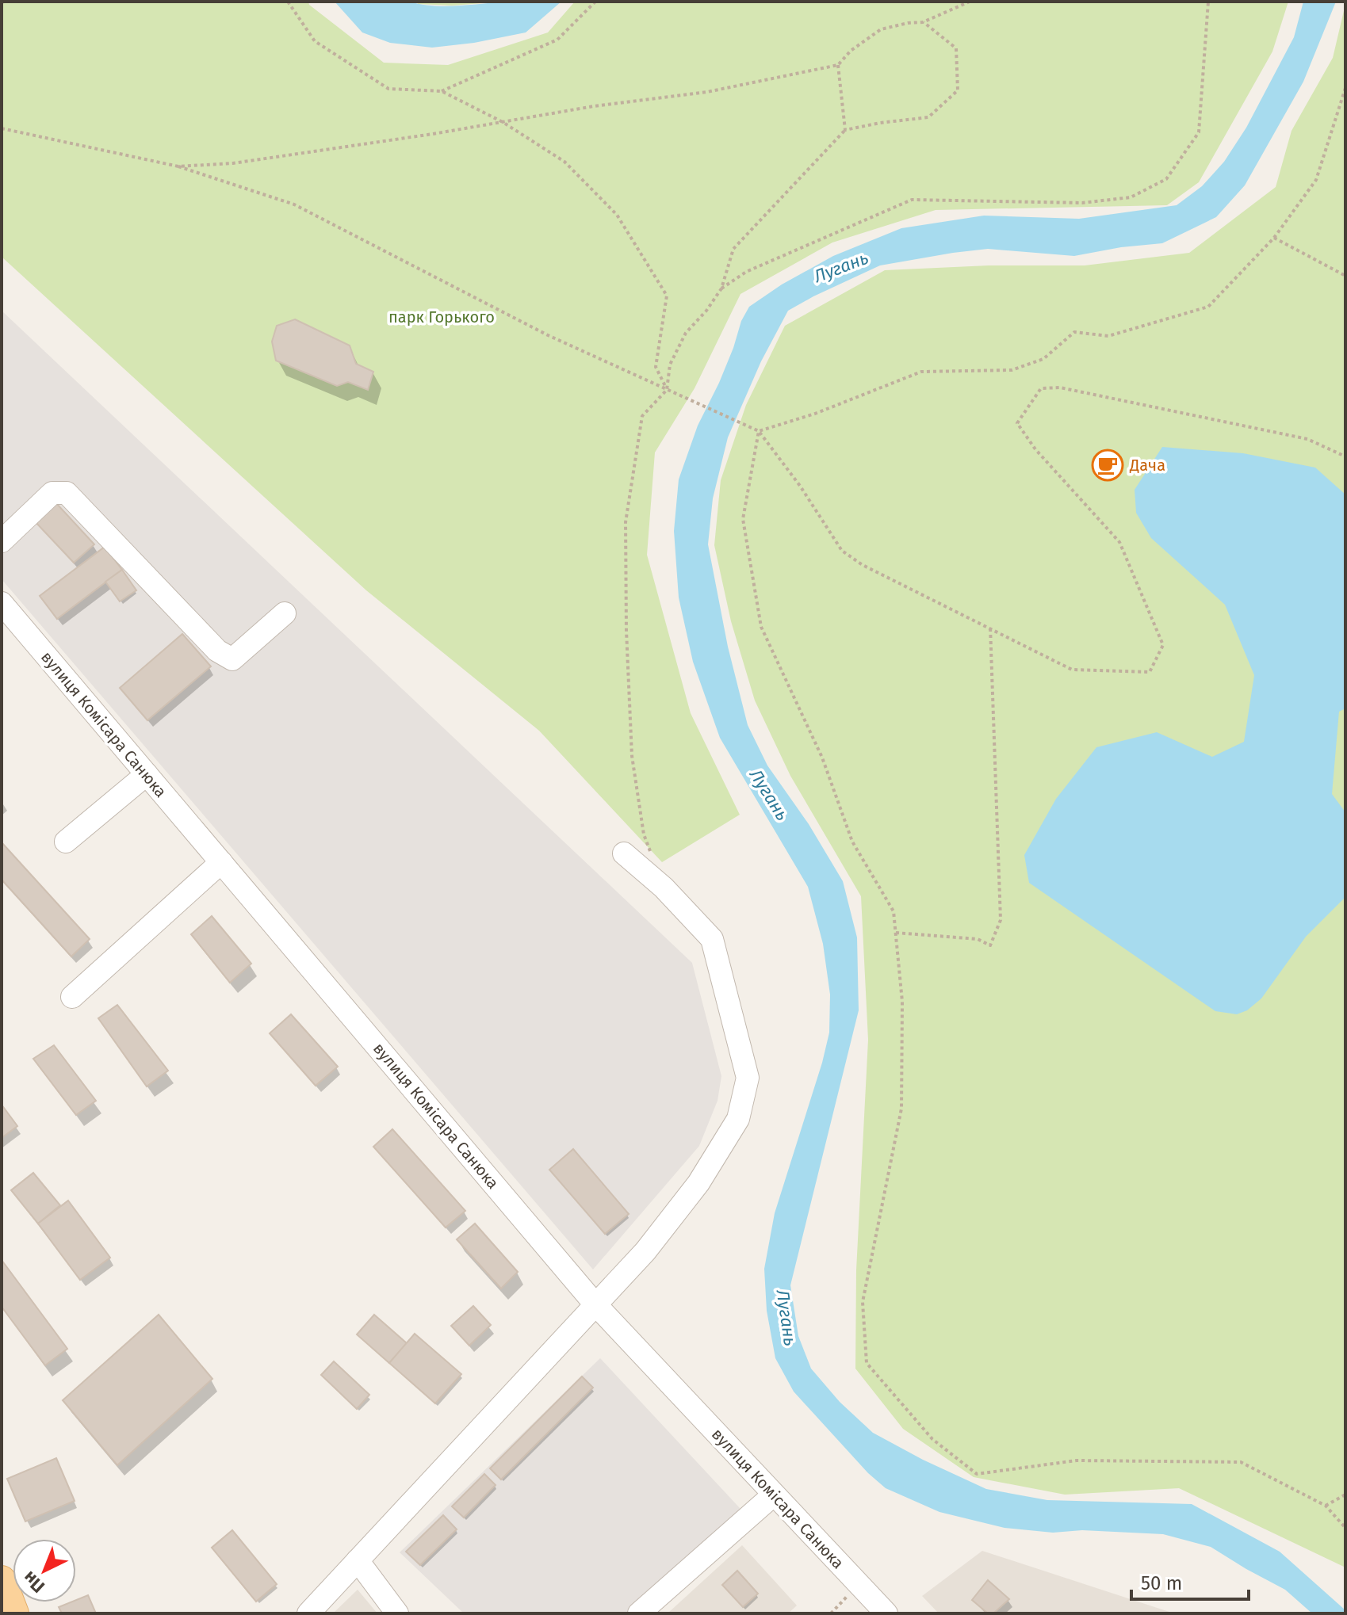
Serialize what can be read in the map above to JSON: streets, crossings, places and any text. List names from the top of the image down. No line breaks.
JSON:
{"streets":{"street":["вулиця Комісара Санюка"]},"water":["Лугань"],"parks":["парк Горького"],"places":{"cafe":["Дача"]},"scale_bar":"50 m","north":"bottom left"}
